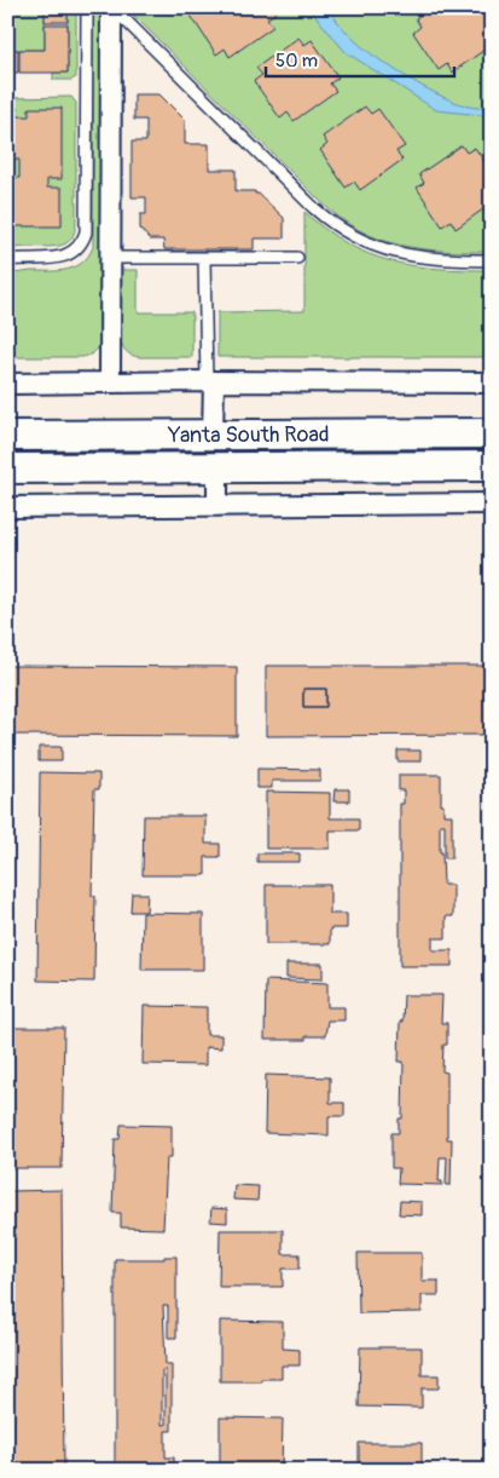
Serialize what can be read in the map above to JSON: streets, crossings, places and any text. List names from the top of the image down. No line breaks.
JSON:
{"streets":{"main road":["Yanta South Road"]},"scale_bar":"50 m"}
